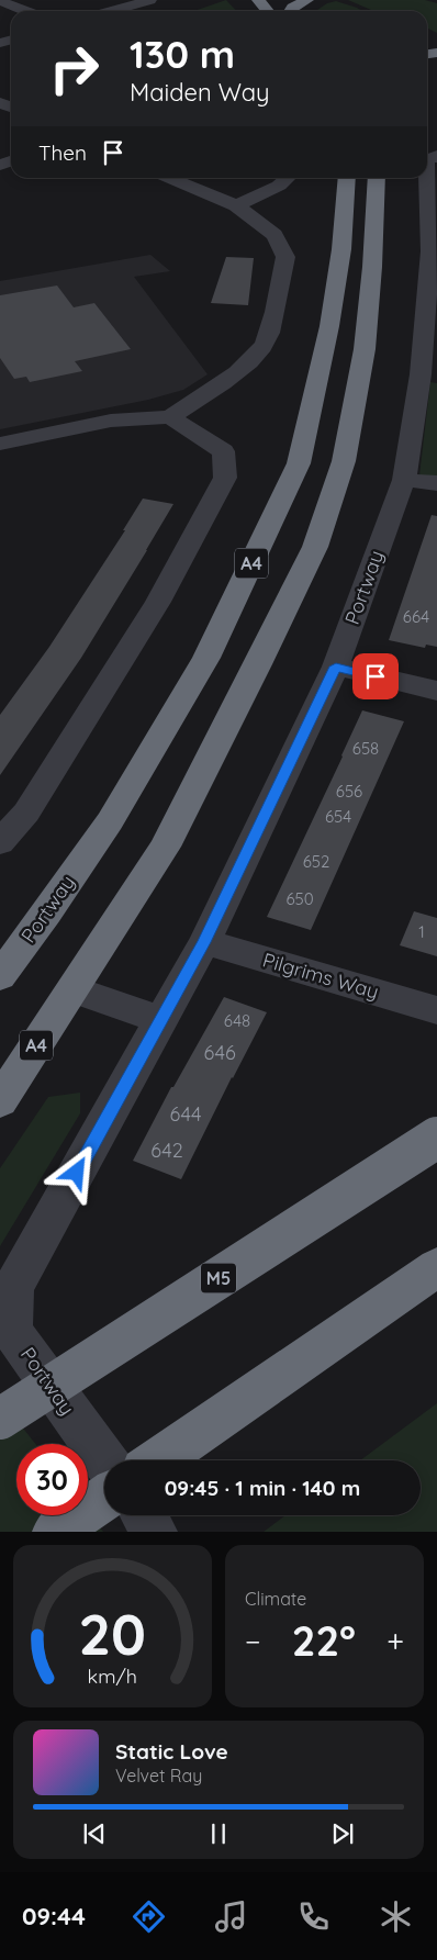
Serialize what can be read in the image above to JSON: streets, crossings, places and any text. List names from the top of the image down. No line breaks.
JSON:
{"streets":{"highway":["A4","Portway","M5"],"street":["Pilgrims Way"]},"crossings":[["Portway","Pilgrims Way"]],"house_numbers":["664","658","656","654","652","650","1","648","646","644","642"],"page":{"turn":["130 m","Maiden Way"],"then":"Then","limit":"30","trip":"09:45 · 1 min · 140 m","tile":"Climate","heat":["−","22°","+"],"song":["Static Love","Velvet Ray"],"tabs":"09:44","gauge":["20","km/h"]}}
